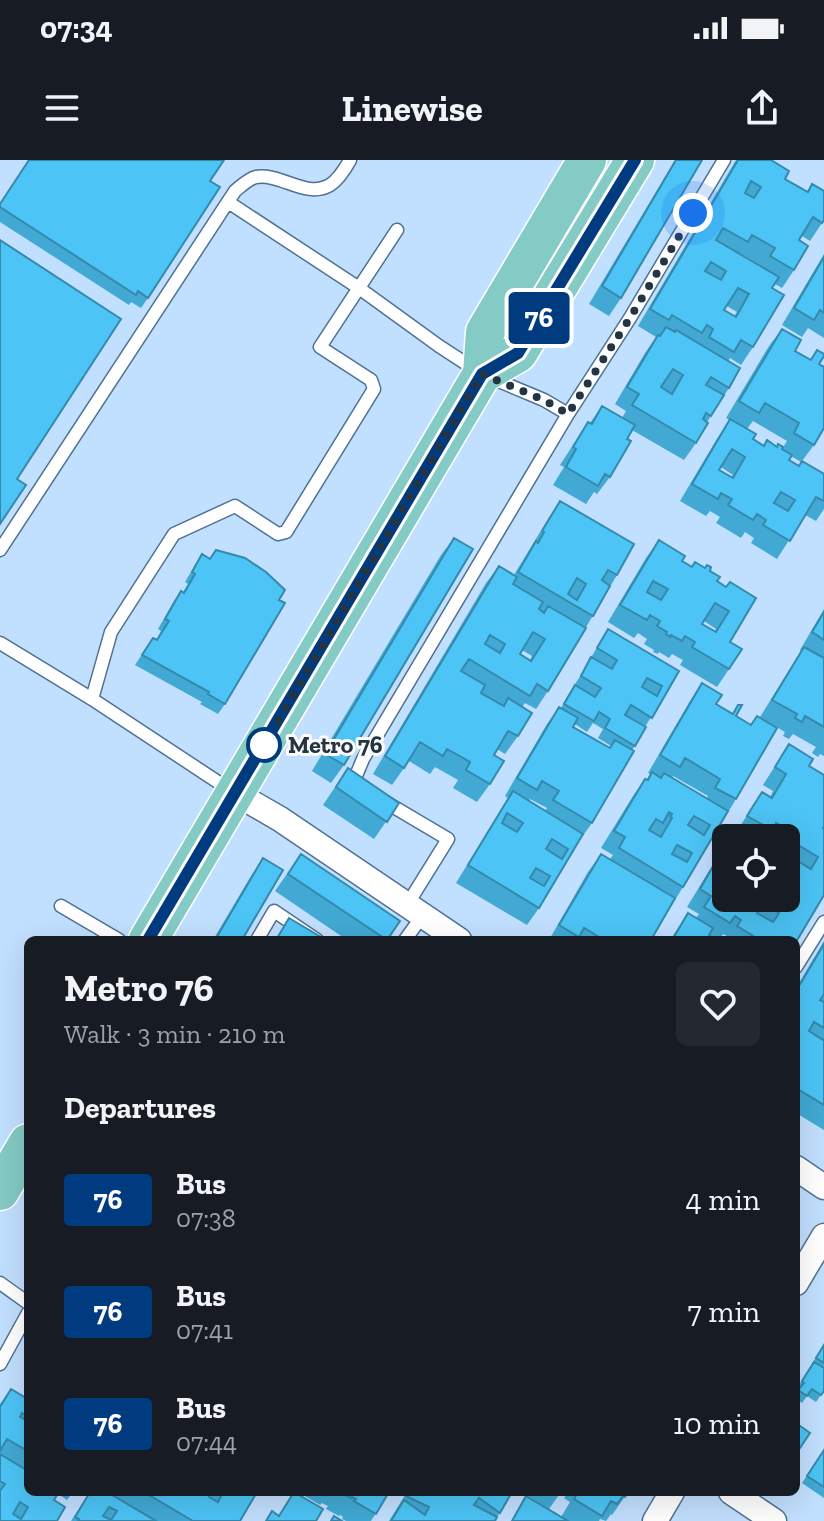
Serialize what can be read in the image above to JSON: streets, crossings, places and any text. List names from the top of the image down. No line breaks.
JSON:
{"places":["Metro 76"],"lines":["bus line 76"],"page":{"status":"07:34","header":"Linewise","on_map":"76","heading":[["Metro 76","Walk · 3 min · 210 m"],"Departures"],"list":[{"mark":"76","name":"Bus","note":"07:38","value":"4 min"},{"mark":"76","name":"Bus","note":"07:41","value":"7 min"},{"mark":"76","name":"Bus","note":"07:44","value":"10 min"}]}}
